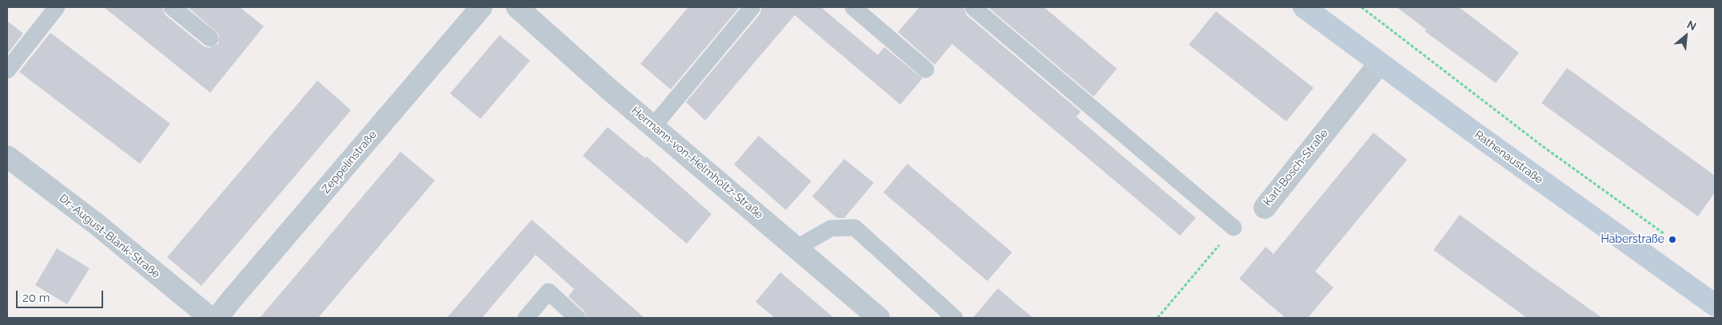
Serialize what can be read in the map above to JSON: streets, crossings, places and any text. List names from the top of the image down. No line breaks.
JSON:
{"streets":{"main road":["Rathenaustraße"],"street":["Zeppelinstraße","Hermann-von-Helmholtz-Straße","Karl-Bosch-Straße","Dr.-August-Blank-Straße"]},"crossings":[["Rathenaustraße","Karl-Bosch-Straße"]],"places":["Haberstraße"],"scale_bar":"20 m","north":"top right"}
